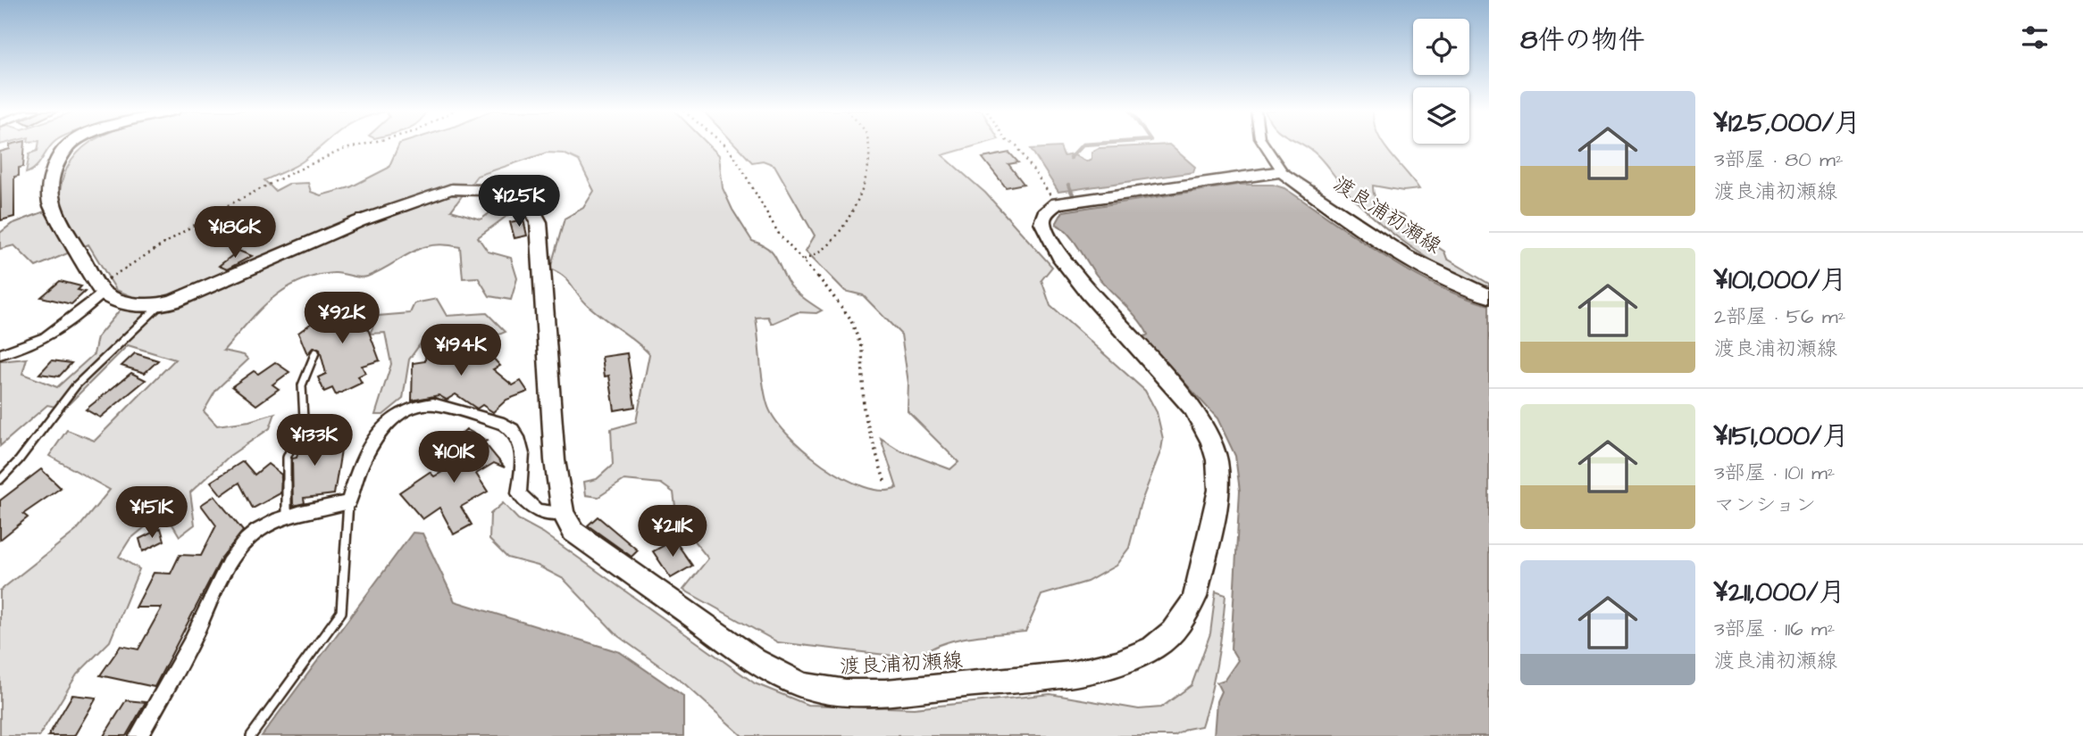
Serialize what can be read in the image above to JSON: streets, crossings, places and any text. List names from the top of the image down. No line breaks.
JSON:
{"streets":{"main road":["渡良浦初瀬線"]},"page":{"heading":"8件の物件","list":[{"name":"¥125,000/月","note":"3部屋 · 80 m² · 渡良浦初瀬線"},{"name":"¥101,000/月","note":"2部屋 · 56 m² · 渡良浦初瀬線"},{"name":"¥151,000/月","note":"3部屋 · 101 m² · マンション"},{"name":"¥211,000/月","note":"3部屋 · 116 m² · 渡良浦初瀬線"}],"price":["¥125K","¥186K","¥92K","¥194K","¥133K","¥101K","¥151K","¥211K"]}}
